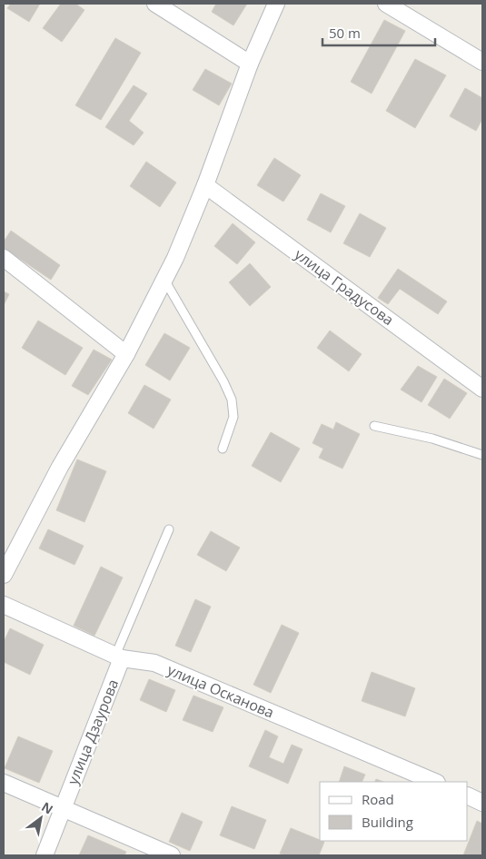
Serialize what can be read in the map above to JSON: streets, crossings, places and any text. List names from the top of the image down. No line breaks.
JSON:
{"streets":{"street":["улица Градусова","улица Осканова","улица Дзаурова"]},"crossings":[["улица Осканова","улица Дзаурова"]],"legend":["Road","Building"],"scale_bar":"50 m","north":"top right"}
